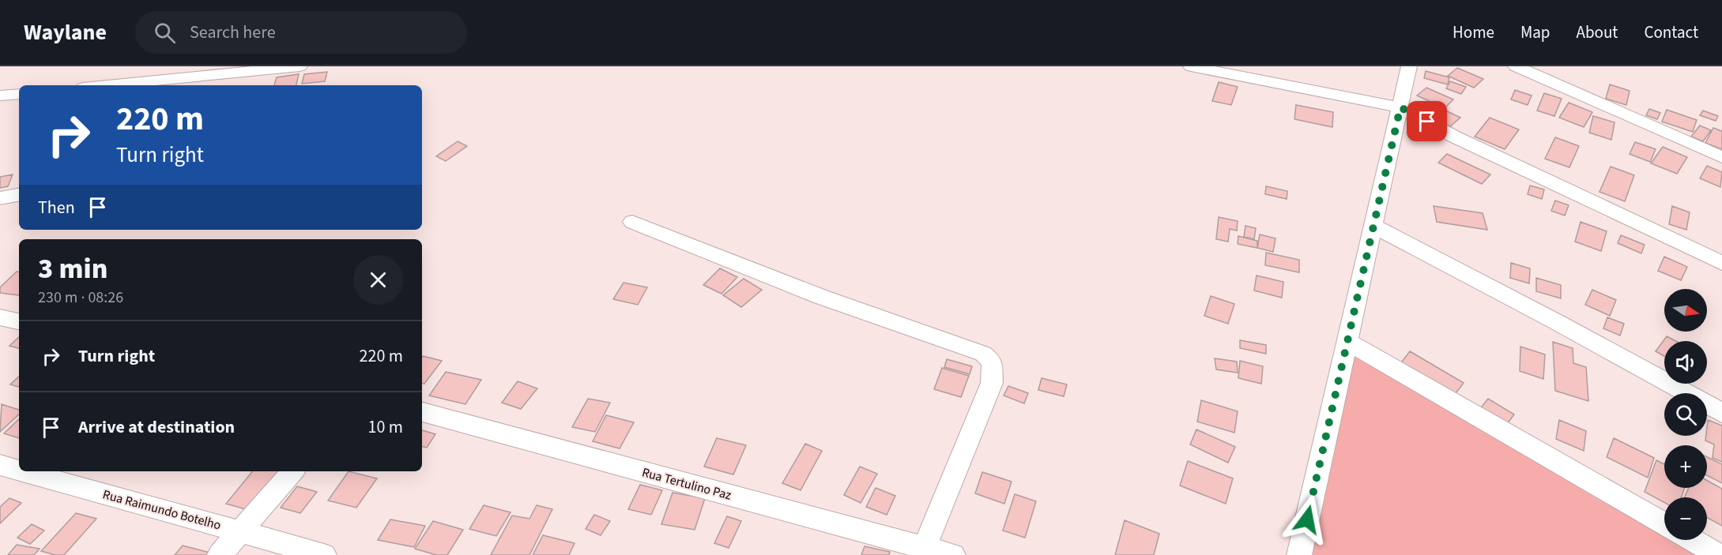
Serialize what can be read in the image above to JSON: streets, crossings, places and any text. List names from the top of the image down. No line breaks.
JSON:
{"streets":{"street":["Rua Tertulino Paz","Rua Raimundo Botelho"]},"north":"right","page":{"header":"Waylane","search":"Search here","nav":["Home","Map","About","Contact"],"turn":["220 m","Turn right"],"then":"Then","heading":["3 min","230 m · 08:26"],"map_buttons":["+","−"],"list":[{"name":"Turn right","value":"220 m"},{"name":"Arrive at destination","value":"10 m"}]}}
